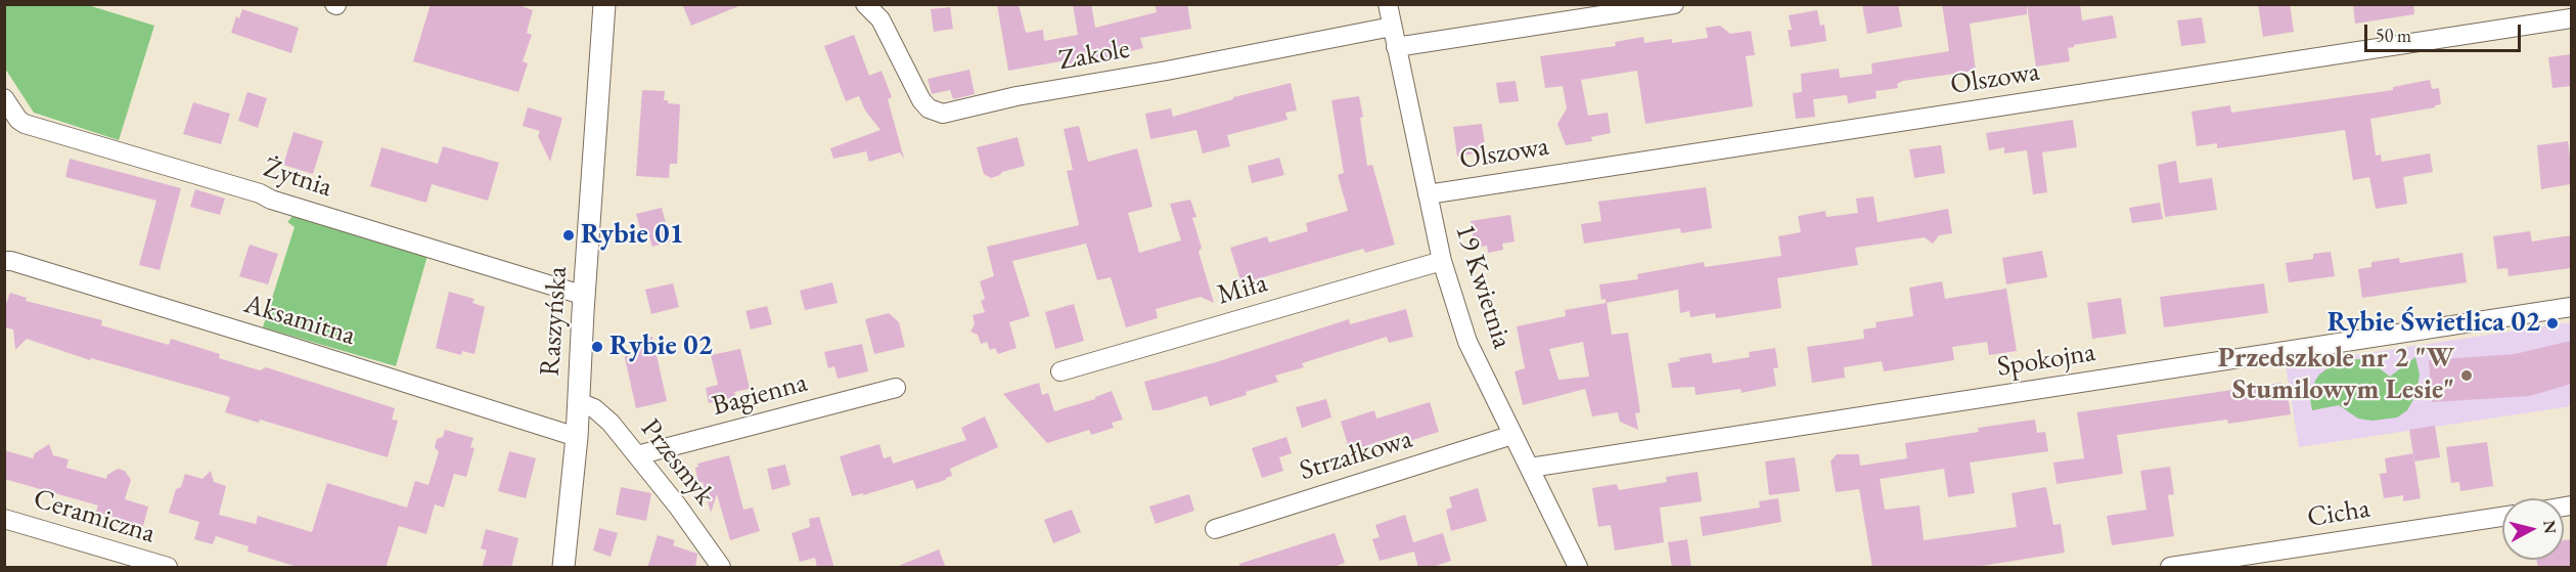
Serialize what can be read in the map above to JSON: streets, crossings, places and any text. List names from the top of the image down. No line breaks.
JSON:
{"streets":{"street":["Zakole","Olszowa","Żytnia","19 Kwietnia","Miła","Aksamitna","Raszyńska","Spokojna","Bagienna","Strzałkowa","Przesmyk","Cicha","Ceramiczna"]},"crossings":[["Zakole","19 Kwietnia"],["Olszowa","19 Kwietnia"],["Żytnia","Raszyńska"],["19 Kwietnia","Miła"],["19 Kwietnia","Spokojna"],["19 Kwietnia","Strzałkowa"],["Aksamitna","Raszyńska"],["Raszyńska","Przesmyk"],["Bagienna","Przesmyk"]],"places":["Rybie 01","Rybie Świetlica 02","Rybie 02","Przedszkole nr 2 \"W Stumilowym Lesie\""],"scale_bar":"50 m","north":"right"}
